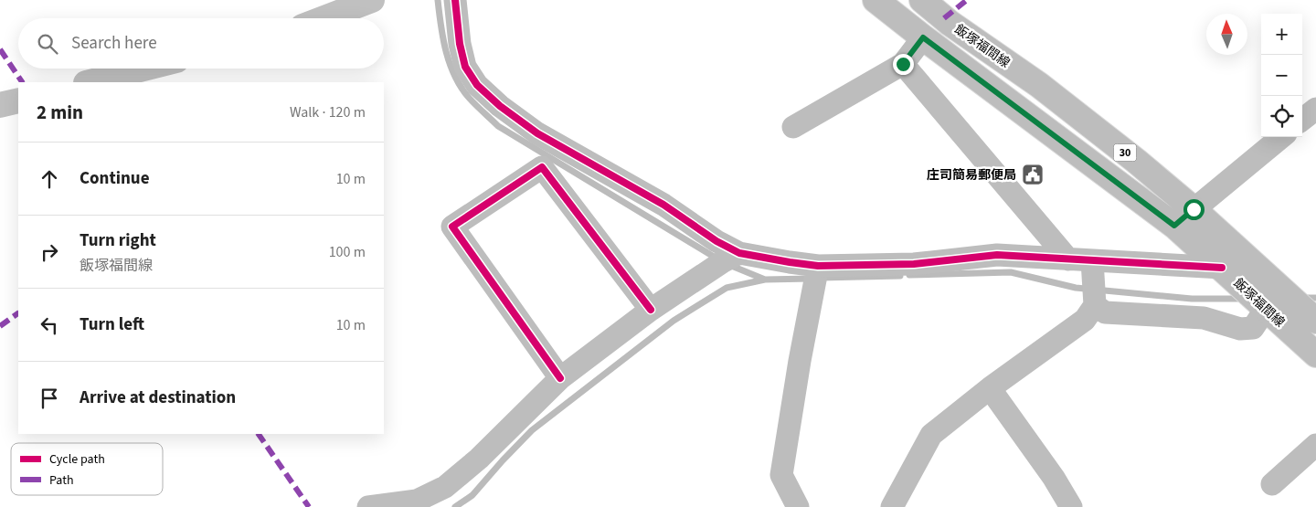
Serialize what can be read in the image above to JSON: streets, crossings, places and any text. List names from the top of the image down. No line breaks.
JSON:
{"streets":{"main road":["飯塚福間線","30"]},"places":{"public building":["庄司簡易郵便局"]},"legend":["Cycle path","Path"],"north":"top","page":{"map_buttons":["+","−"],"search":"Search here","heading":["2 min","Walk · 120 m"],"list":[["Continue","10 m"],["Turn right","飯塚福間線","100 m"],["Turn left","10 m"],"Arrive at destination"]}}
